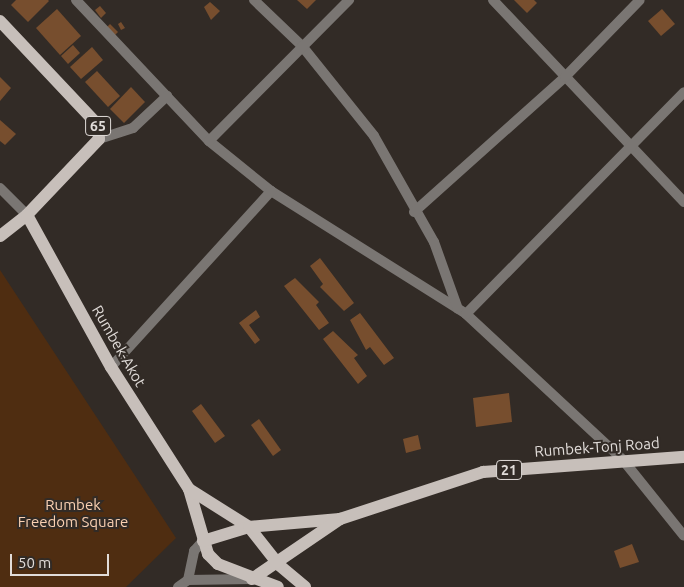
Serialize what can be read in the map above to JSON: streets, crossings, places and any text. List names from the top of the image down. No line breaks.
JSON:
{"streets":{"main road":["65","Rumbek-Akot","Rumbek-Tonj Road","21"]},"crossings":[["65","Rumbek-Akot"],["Rumbek-Akot","Rumbek-Tonj Road"]],"parks":["Rumbek Freedom Square"],"scale_bar":"50 m"}
